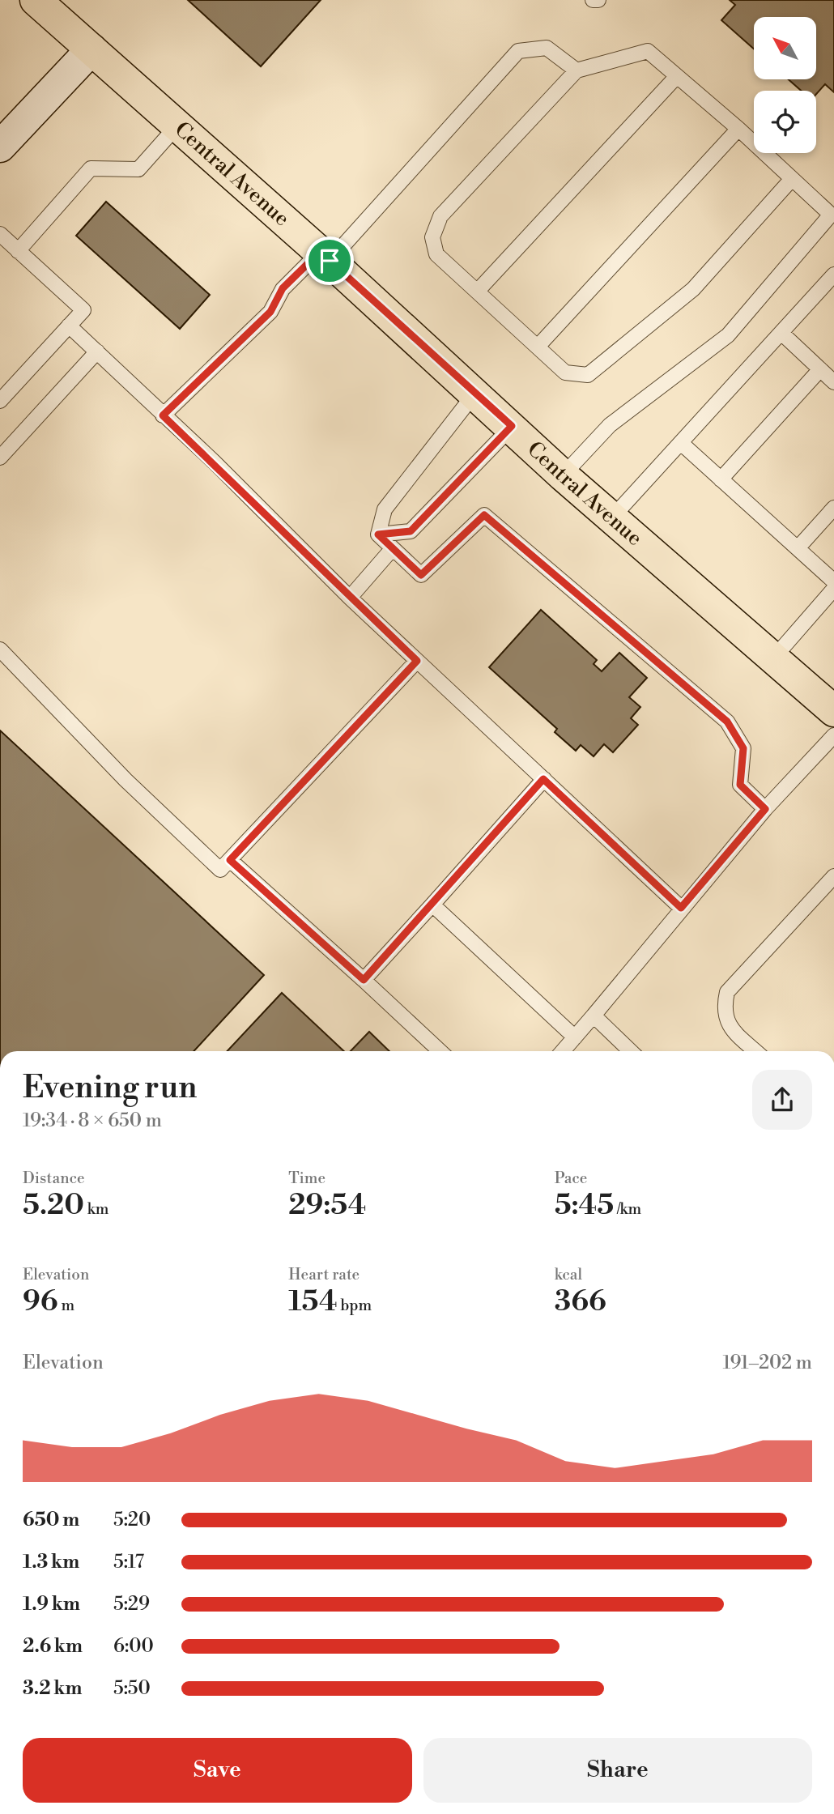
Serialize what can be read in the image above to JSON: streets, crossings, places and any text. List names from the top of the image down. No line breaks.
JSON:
{"streets":{"main road":["Central Avenue"]},"north":"top left","page":{"heading":["Evening run","19:34 · 8 × 650 m"],"stats":[["Distance","5.20 km"],["Time","29:54"],["Pace","5:45 /km"],["Elevation","96 m"],["Heart rate","154 bpm"],["kcal","366"]],"chart":["Elevation","191–202 m"],"list":[{"name":"650 m","note":"5:20"},{"name":"1.3 km","note":"5:17"},{"name":"1.9 km","note":"5:29"},{"name":"2.6 km","note":"6:00"},{"name":"3.2 km","note":"5:50"}],"buttons":["Save","Share"]}}
